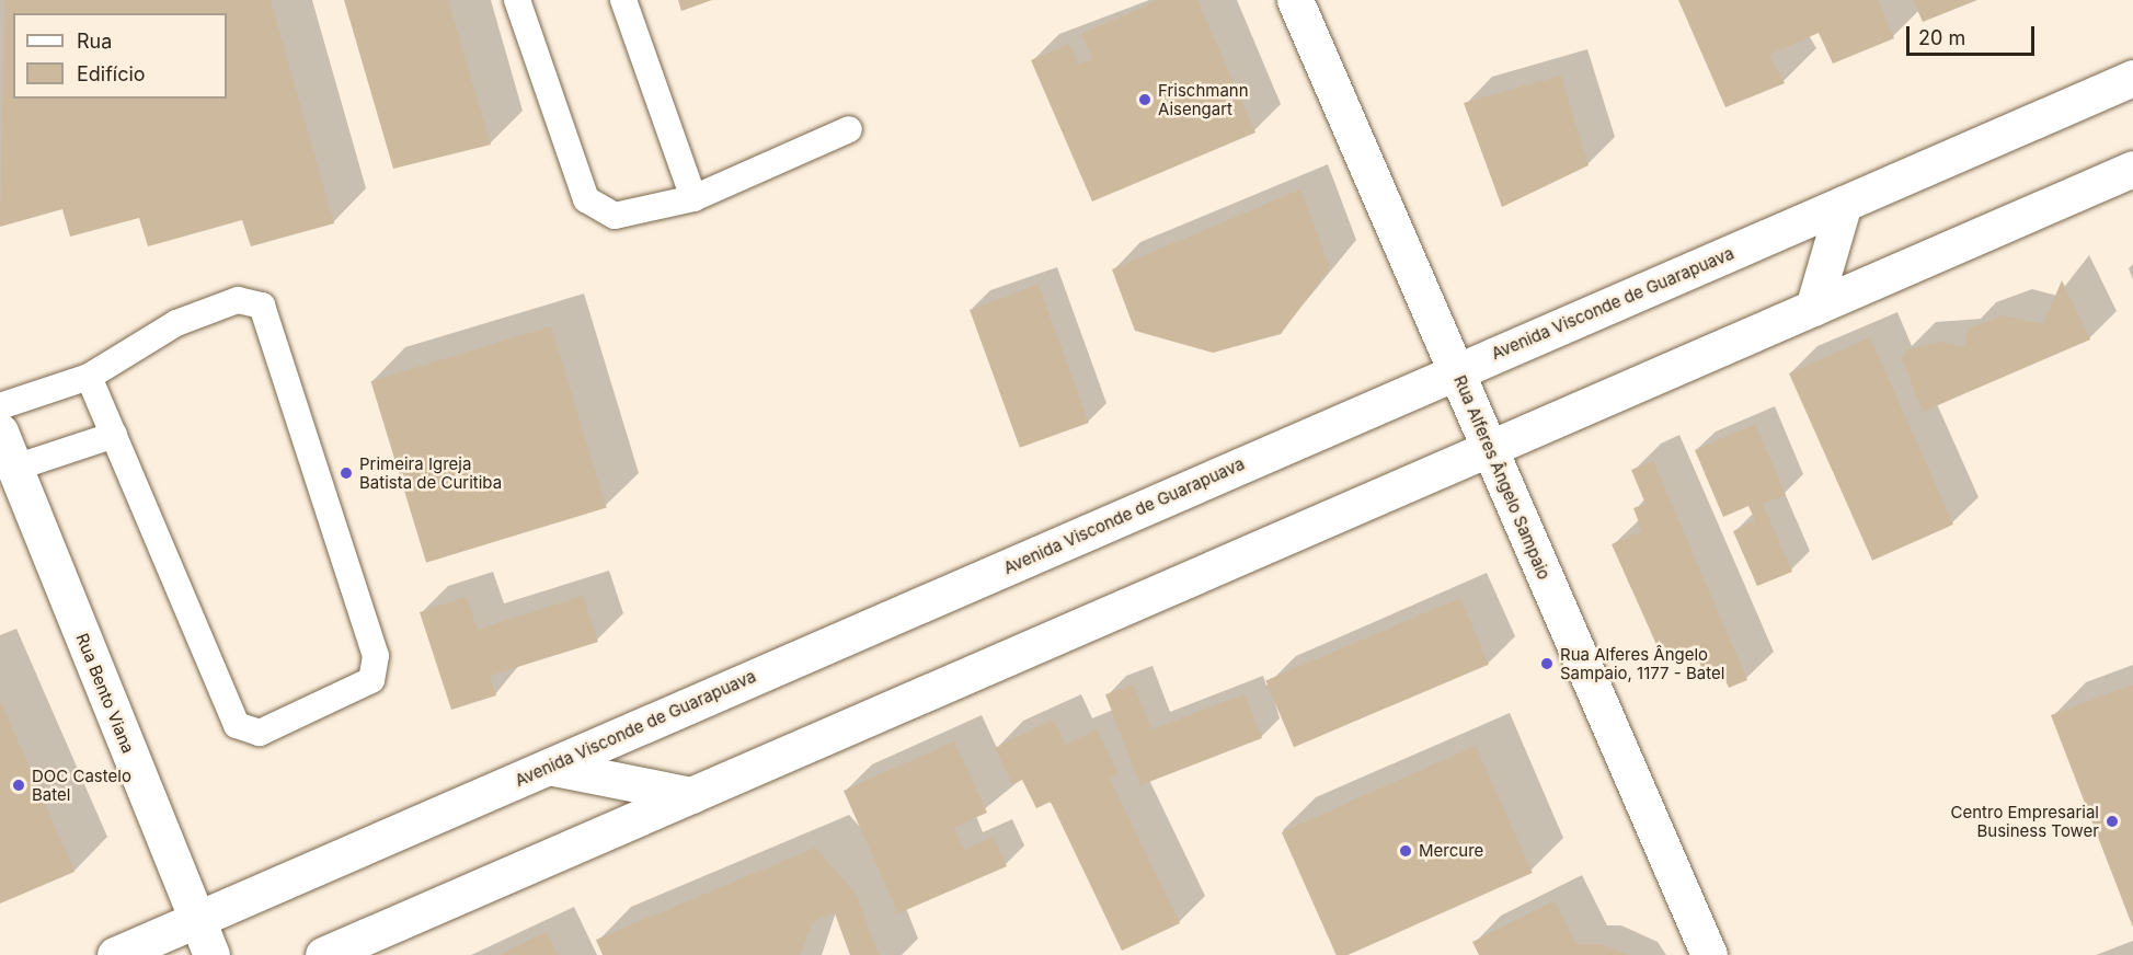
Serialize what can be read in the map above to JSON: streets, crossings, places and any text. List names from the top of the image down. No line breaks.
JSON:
{"streets":{"main road":["Avenida Visconde de Guarapuava","Rua Alferes Ângelo Sampaio","Rua Bento Viana"]},"crossings":[["Avenida Visconde de Guarapuava","Rua Alferes Ângelo Sampaio"],["Avenida Visconde de Guarapuava","Rua Bento Viana"]],"places":["Frischmann Aisengart","Primeira Igreja Batista de Curitiba","Rua Alferes Ângelo Sampaio, 1177 - Batel","DOC Castelo Batel","Centro Empresarial Business Tower","Mercure"],"legend":["Rua","Edifício"],"scale_bar":"20 m"}
